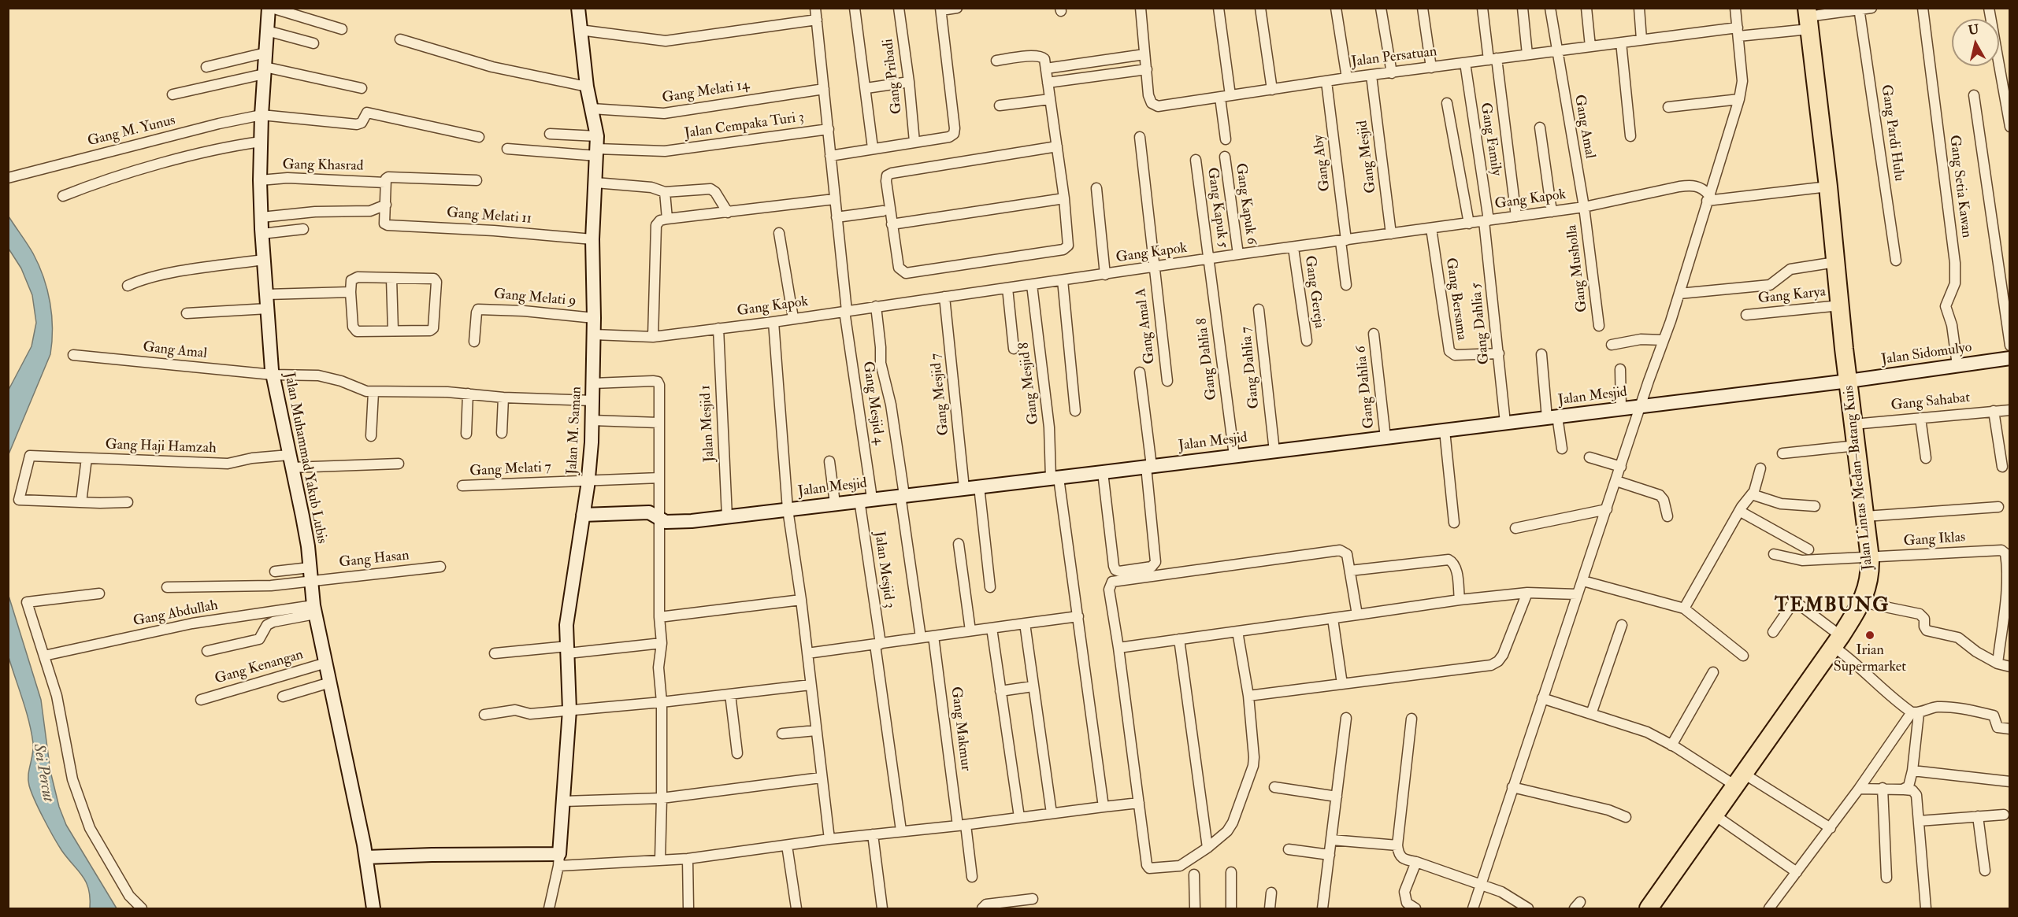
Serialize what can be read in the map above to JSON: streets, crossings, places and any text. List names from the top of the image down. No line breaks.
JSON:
{"streets":{"highway":["Jalan Lintas Medan–Batang Kuis"],"street":["Jalan Persatuan","Gang Pribadi","Gang Melati 14","Jalan Cempaka Turi 3","Gang Amal","Gang M. Yunus","Gang Pardi Hulu","Gang Family","Gang Mesjid","Gang Aby","Gang Khasrad","Gang Setia Kawan","Gang Kapok","Gang Kapuk 6","Gang Kapuk 5","Gang Melati 11","Gang Musholla","Gang Gereja","Gang Karya","Gang Melati 9","Gang Bersama","Gang Dahlia 5","Gang Amal A","Jalan Sidomulyo","Gang Dahlia 8","Gang Dahlia 7","Gang Mesjid 8","Gang Dahlia 6","Gang Mesjid 7","Jalan Mesjid","Gang Sahabat","Gang Mesjid 4","Jalan Mesjid 1","Jalan M. Saman","Gang Haji Hamzah","Jalan Muhammad Yakub Lubis","Gang Melati 7","Gang Iklas","Gang Hasan","Jalan Mesjid 3","Gang Abdullah","Gang Kenangan","Gang Makmur"]},"crossings":[["Jalan Persatuan","Gang Amal"],["Jalan Persatuan","Gang Pardi Hulu"],["Jalan Persatuan","Gang Family"],["Jalan Persatuan","Gang Mesjid"],["Jalan Persatuan","Gang Aby"],["Jalan Persatuan","Jalan Lintas Medan–Batang Kuis"],["Gang Melati 14","Gang Mesjid 4"],["Gang Melati 14","Jalan M. Saman"],["Jalan Cempaka Turi 3","Gang Mesjid 4"],["Jalan Cempaka Turi 3","Jalan M. Saman"],["Gang Amal","Gang Kapok"],["Gang Amal","Gang Musholla"],["Gang Amal","Jalan M. Saman"],["Gang Amal","Jalan Muhammad Yakub Lubis"],["Gang M. Yunus","Jalan Muhammad Yakub Lubis"],["Gang Family","Gang Kapok"],["Gang Family","Gang Dahlia 5"],["Gang Mesjid","Gang Kapok"],["Gang Aby","Gang Kapok"],["Gang Khasrad","Jalan Muhammad Yakub Lubis"],["Gang Setia Kawan","Jalan Sidomulyo"],["Gang Kapok","Gang Kapuk 6"],["Gang Kapok","Gang Kapuk 5"],["Gang Kapok","Gang Musholla"],["Gang Kapok","Gang Gereja"],["Gang Kapok","Gang Bersama"],["Gang Kapok","Gang Dahlia 5"],["Gang Kapok","Gang Amal A"],["Gang Kapok","Gang Dahlia 8"],["Gang Kapok","Gang Mesjid 8"],["Gang Kapok","Gang Mesjid 7"],["Gang Kapok","Gang Mesjid 4"],["Gang Kapok","Jalan Mesjid 1"],["Gang Kapok","Jalan M. Saman"],["Gang Kapuk 5","Gang Dahlia 8"],["Gang Melati 11","Jalan M. Saman"],["Gang Karya","Jalan Lintas Medan–Batang Kuis"],["Gang Melati 9","Jalan M. Saman"],["Gang Bersama","Gang Dahlia 5"],["Gang Dahlia 5","Jalan Mesjid"],["Jalan Sidomulyo","Jalan Mesjid"],["Jalan Sidomulyo","Jalan Lintas Medan–Batang Kuis"],["Gang Dahlia 8","Jalan Mesjid"],["Gang Dahlia 7","Jalan Mesjid"],["Gang Mesjid 8","Jalan Mesjid"],["Gang Dahlia 6","Jalan Mesjid"],["Gang Mesjid 7","Jalan Mesjid"],["Jalan Mesjid","Gang Mesjid 4"],["Jalan Mesjid","Jalan Mesjid 1"],["Jalan Mesjid","Jalan M. Saman"],["Jalan Mesjid","Jalan Lintas Medan–Batang Kuis"],["Jalan Mesjid","Jalan Mesjid 3"],["Gang Sahabat","Jalan Lintas Medan–Batang Kuis"],["Gang Mesjid 4","Jalan Mesjid 3"],["Jalan M. Saman","Gang Melati 7"],["Gang Haji Hamzah","Jalan Muhammad Yakub Lubis"],["Jalan Muhammad Yakub Lubis","Gang Hasan"],["Jalan Muhammad Yakub Lubis","Gang Abdullah"],["Jalan Muhammad Yakub Lubis","Gang Kenangan"],["Jalan Lintas Medan–Batang Kuis","Gang Iklas"]],"districts":["TEMBUNG"],"water":["Sei Percut"],"places":["Irian Supermarket"],"north":"top"}
